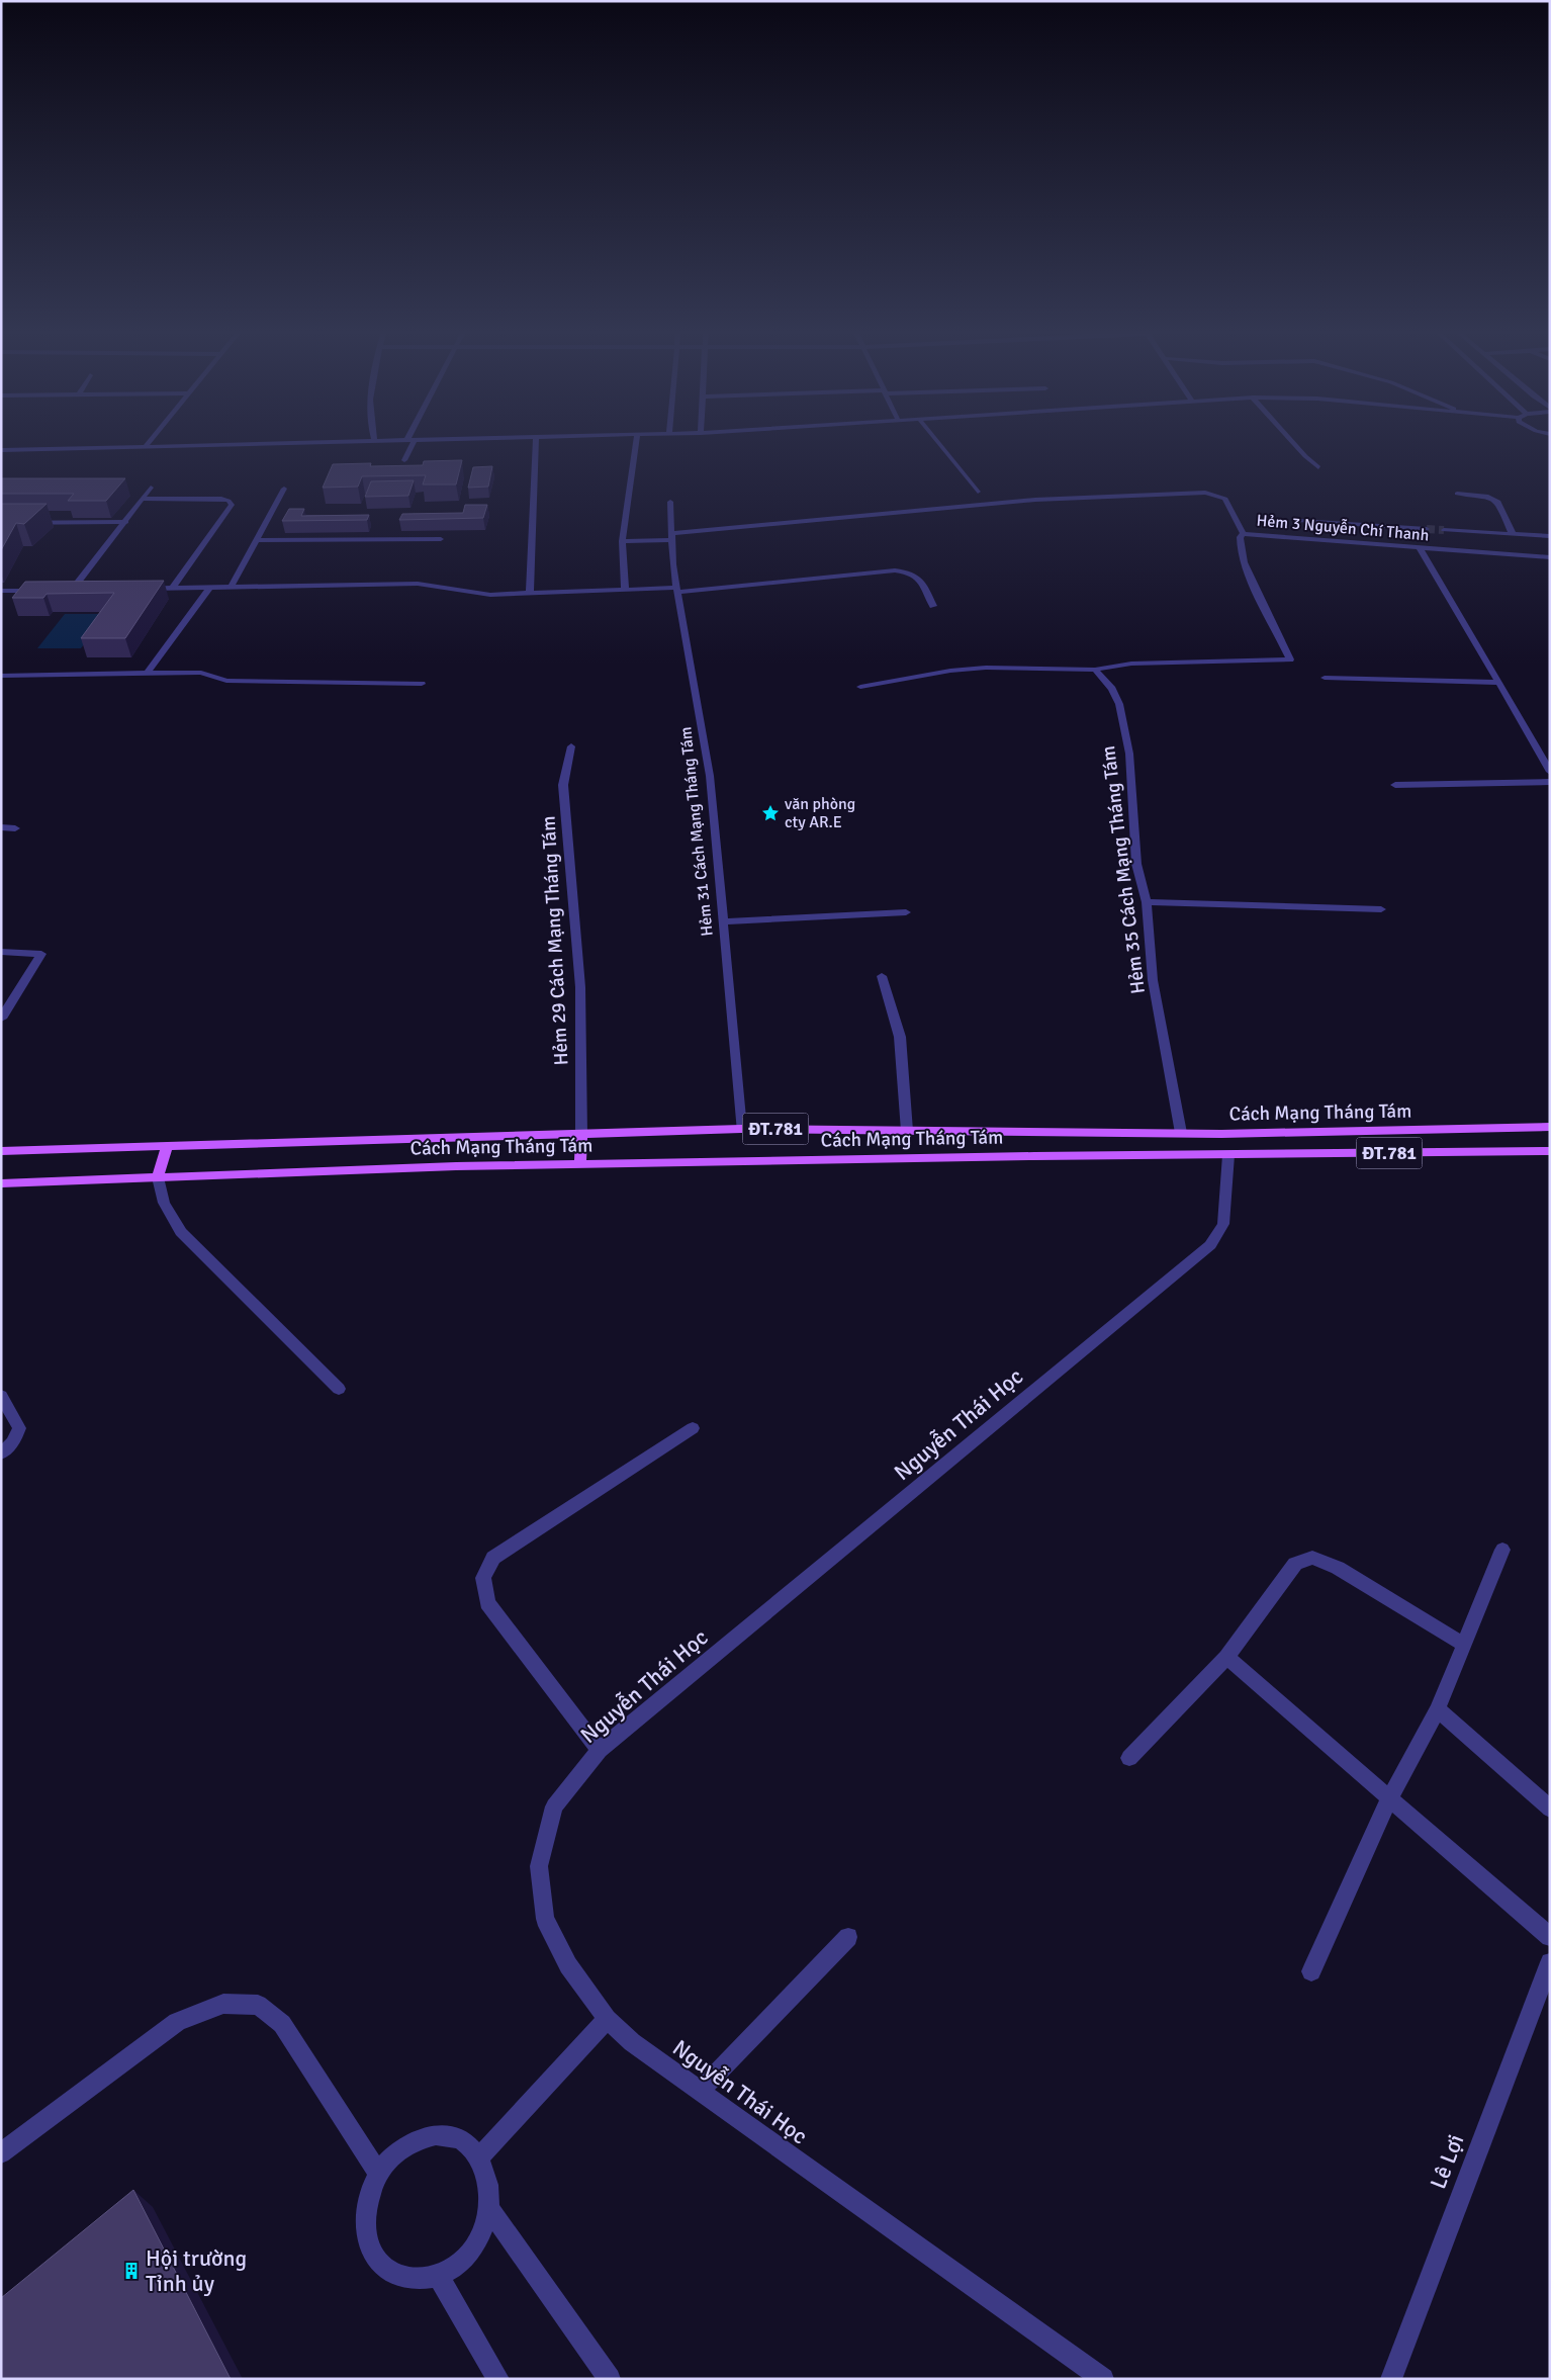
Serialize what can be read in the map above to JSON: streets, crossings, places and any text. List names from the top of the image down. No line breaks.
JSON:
{"streets":{"main road":["Cách Mạng Tháng Tám","ĐT.781"],"street":["Hẻm 3 Nguyễn Chí Thanh","Hẻm 31 Cách Mạng Tháng Tám","Hẻm 35 Cách Mạng Tháng Tám","Hẻm 29 Cách Mạng Tháng Tám","Nguyễn Thái Học","Lê Lợi"]},"crossings":[["Hẻm 3 Nguyễn Chí Thanh","Hẻm 31 Cách Mạng Tháng Tám"],["Hẻm 31 Cách Mạng Tháng Tám","Cách Mạng Tháng Tám"],["Hẻm 35 Cách Mạng Tháng Tám","Cách Mạng Tháng Tám"],["Hẻm 29 Cách Mạng Tháng Tám","Cách Mạng Tháng Tám"],["Cách Mạng Tháng Tám","Nguyễn Thái Học"]],"places":{"place":["văn phòng cty AR.E"],"building":["Hội trường Tỉnh ủy"]}}
